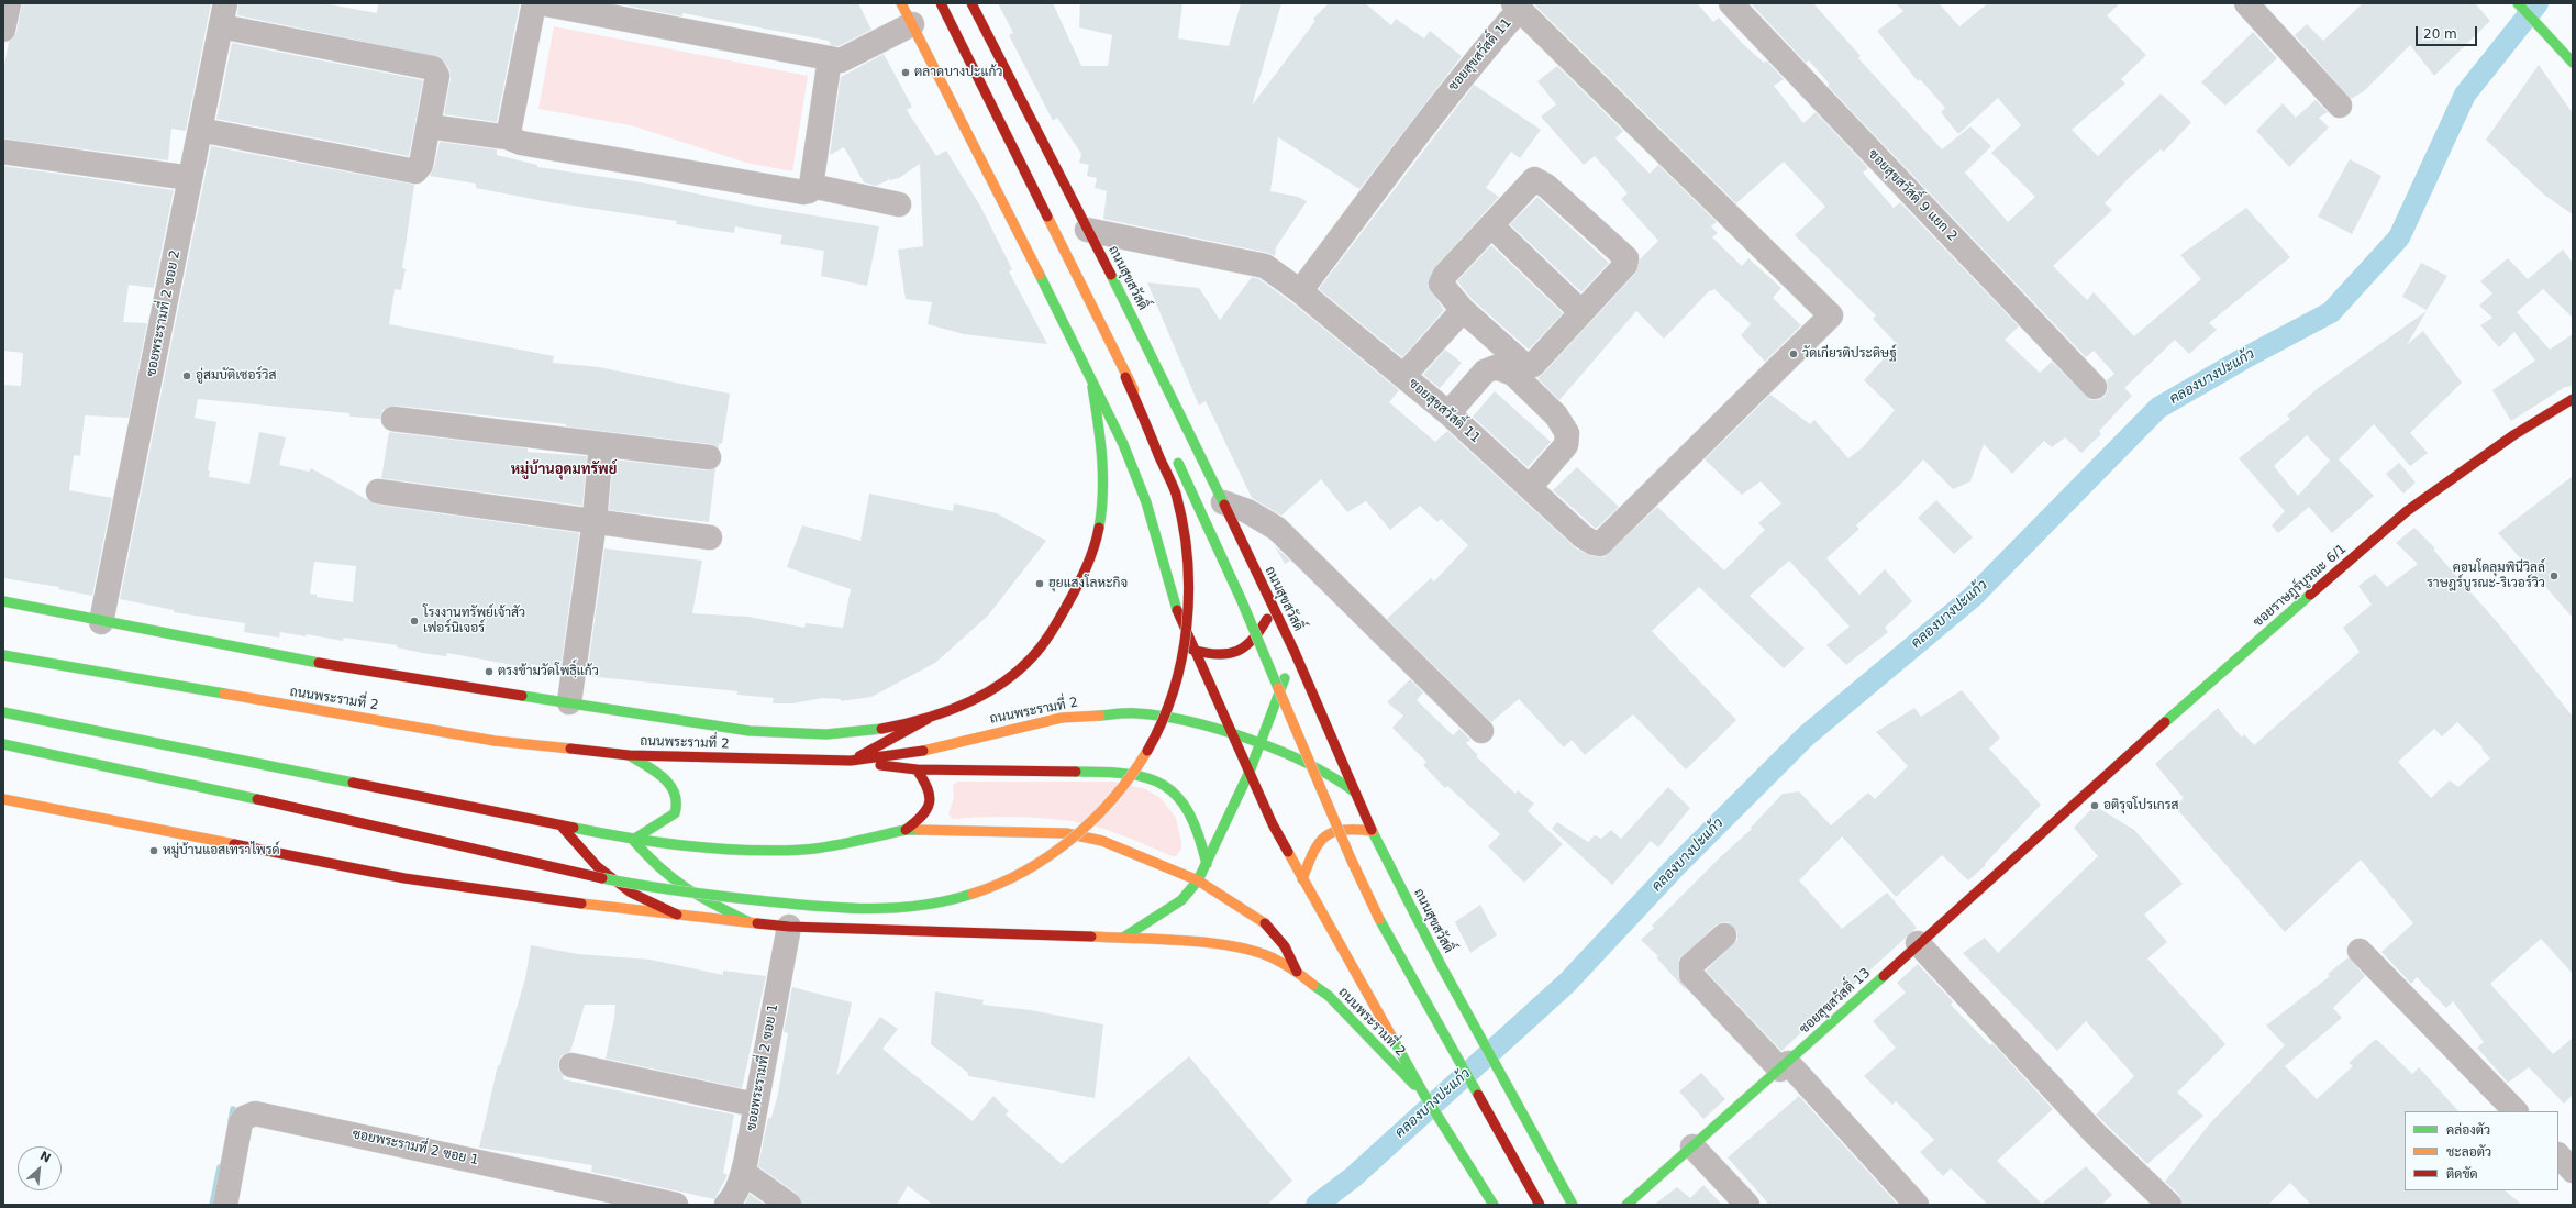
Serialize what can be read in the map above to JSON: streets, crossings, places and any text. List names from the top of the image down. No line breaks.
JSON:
{"streets":{"main road":["ถนนสุขสวัสดิ์","ซอยราษฎร์บูรณะ 6/1","ถนนพระรามที่ 2","ซอยสุขสวัสดิ์ 13"],"street":["ซอยสุขสวัสดิ์ 11","ซอยสุขสวัสดิ์ 9 แยก 2","ซอยพระรามที่ 2 ซอย 2","ซอยพระรามที่ 2 ซอย 1"]},"crossings":[["ซอยสุขสวัสดิ์ 11","ถนนสุขสวัสดิ์"],["ถนนสุขสวัสดิ์","ถนนพระรามที่ 2"],["ซอยพระรามที่ 2 ซอย 2","ถนนพระรามที่ 2"],["ซอยราษฎร์บูรณะ 6/1","ซอยสุขสวัสดิ์ 13"],["ถนนพระรามที่ 2","ซอยพระรามที่ 2 ซอย 1"]],"districts":["หมู่บ้านอุดมทรัพย์"],"water":["คลองบางปะแก้ว"],"places":["ตลาดบางปะแก้ว","วัดเกียรติประดิษฐ์","อู่สมบัติเซอร์วิส","คอนโดลุมพินีวิลล์ ราษฎร์บูรณะ-ริเวอร์วิว","ฮุยแสงโลหะกิจ","โรงงานทรัพย์เจ้าสัว เฟอร์นิเจอร์","ตรงข้ามวัดโพธฺิ์แก้ว","อติรุจโปรเกรส","หมู่บ้านแอสเทราไพรด์"],"legend":["คล่องตัว","ชะลอตัว","ติดขัด"],"scale_bar":"20 m","north":"top right"}
